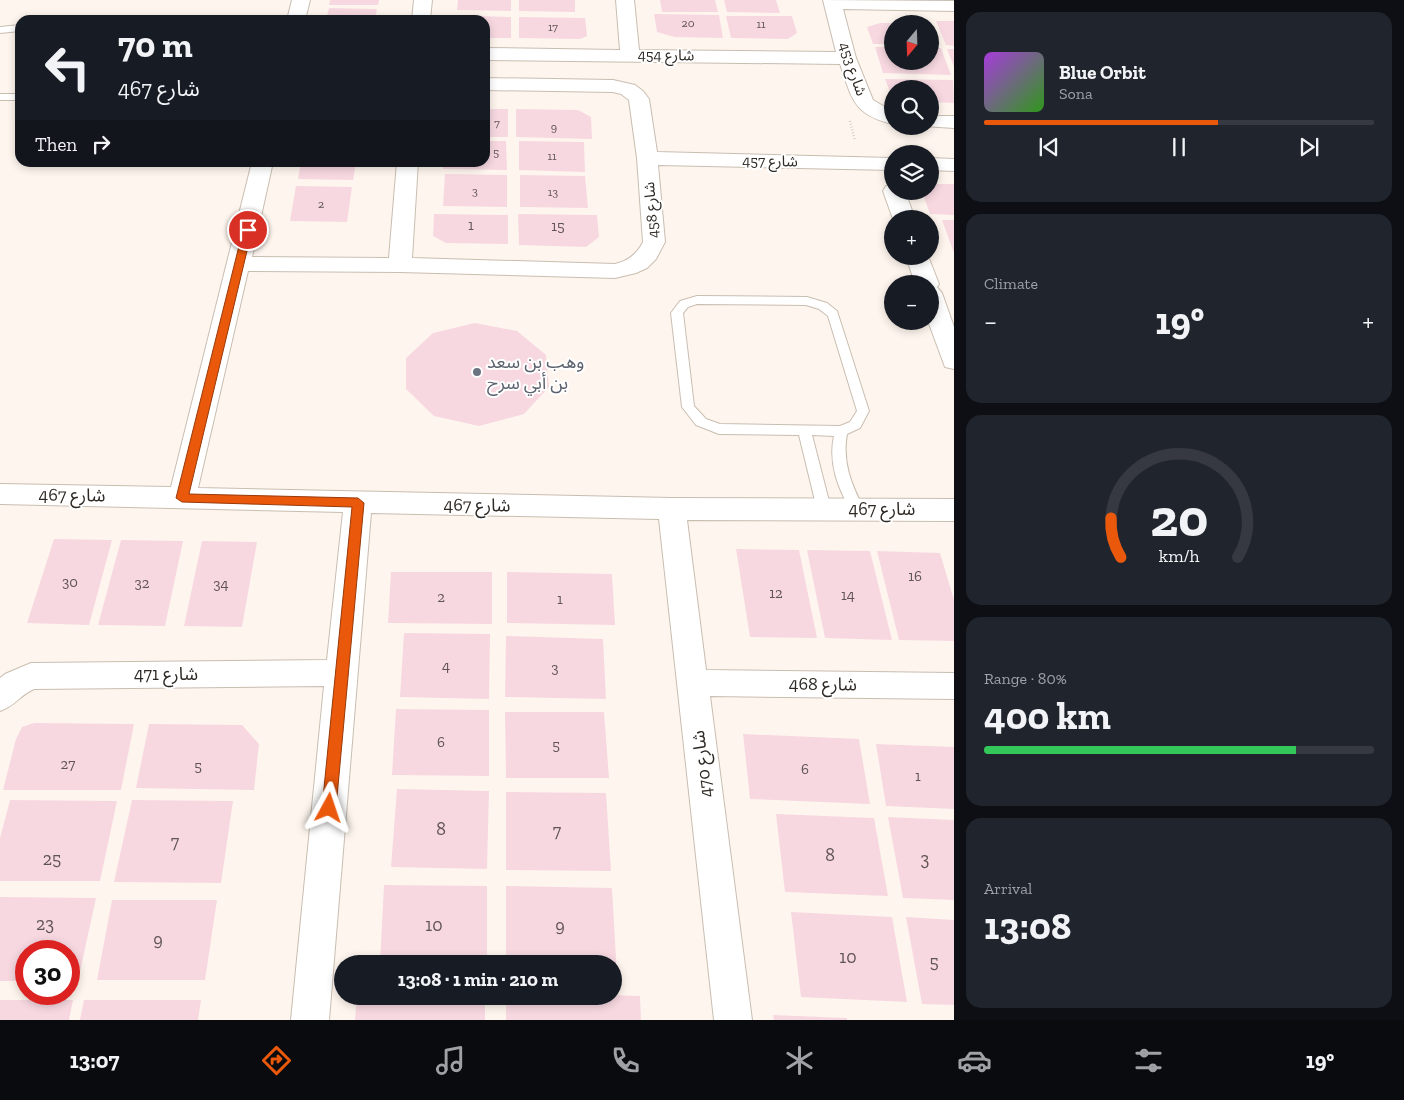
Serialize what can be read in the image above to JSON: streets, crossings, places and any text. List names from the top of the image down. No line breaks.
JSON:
{"streets":{"street":["شارع 454","شارع 453","شارع 457","شارع 458","شارع 467","شارع 471","شارع 468","شارع 470"]},"crossings":[["شارع 454","شارع 453"],["شارع 457","شارع 458"],["شارع 467","شارع 470"],["شارع 468","شارع 470"]],"places":["وهب بن سعد بن أبي سرح"],"house_numbers":["20","11","17","7","9","5","11","3","13","2","1","15","16","30","32","34","12","14","2","1","4","3","6","5","27","5","6","1","8","7","7","8","25","3","23","10","9","9","10","5"],"north":"bottom","page":{"map_buttons":["+","−"],"turn":["70 m","شارع 467"],"song":["Blue Orbit","Sona"],"then":"Then","tile":["Climate",["Range · 80%","400 km"],["Arrival","13:08"]],"heat":["−","19°","+"],"limit":"30","trip":"13:08 · 1 min · 210 m","tabs":["13:07","19°"],"gauge":["20","km/h"]}}
